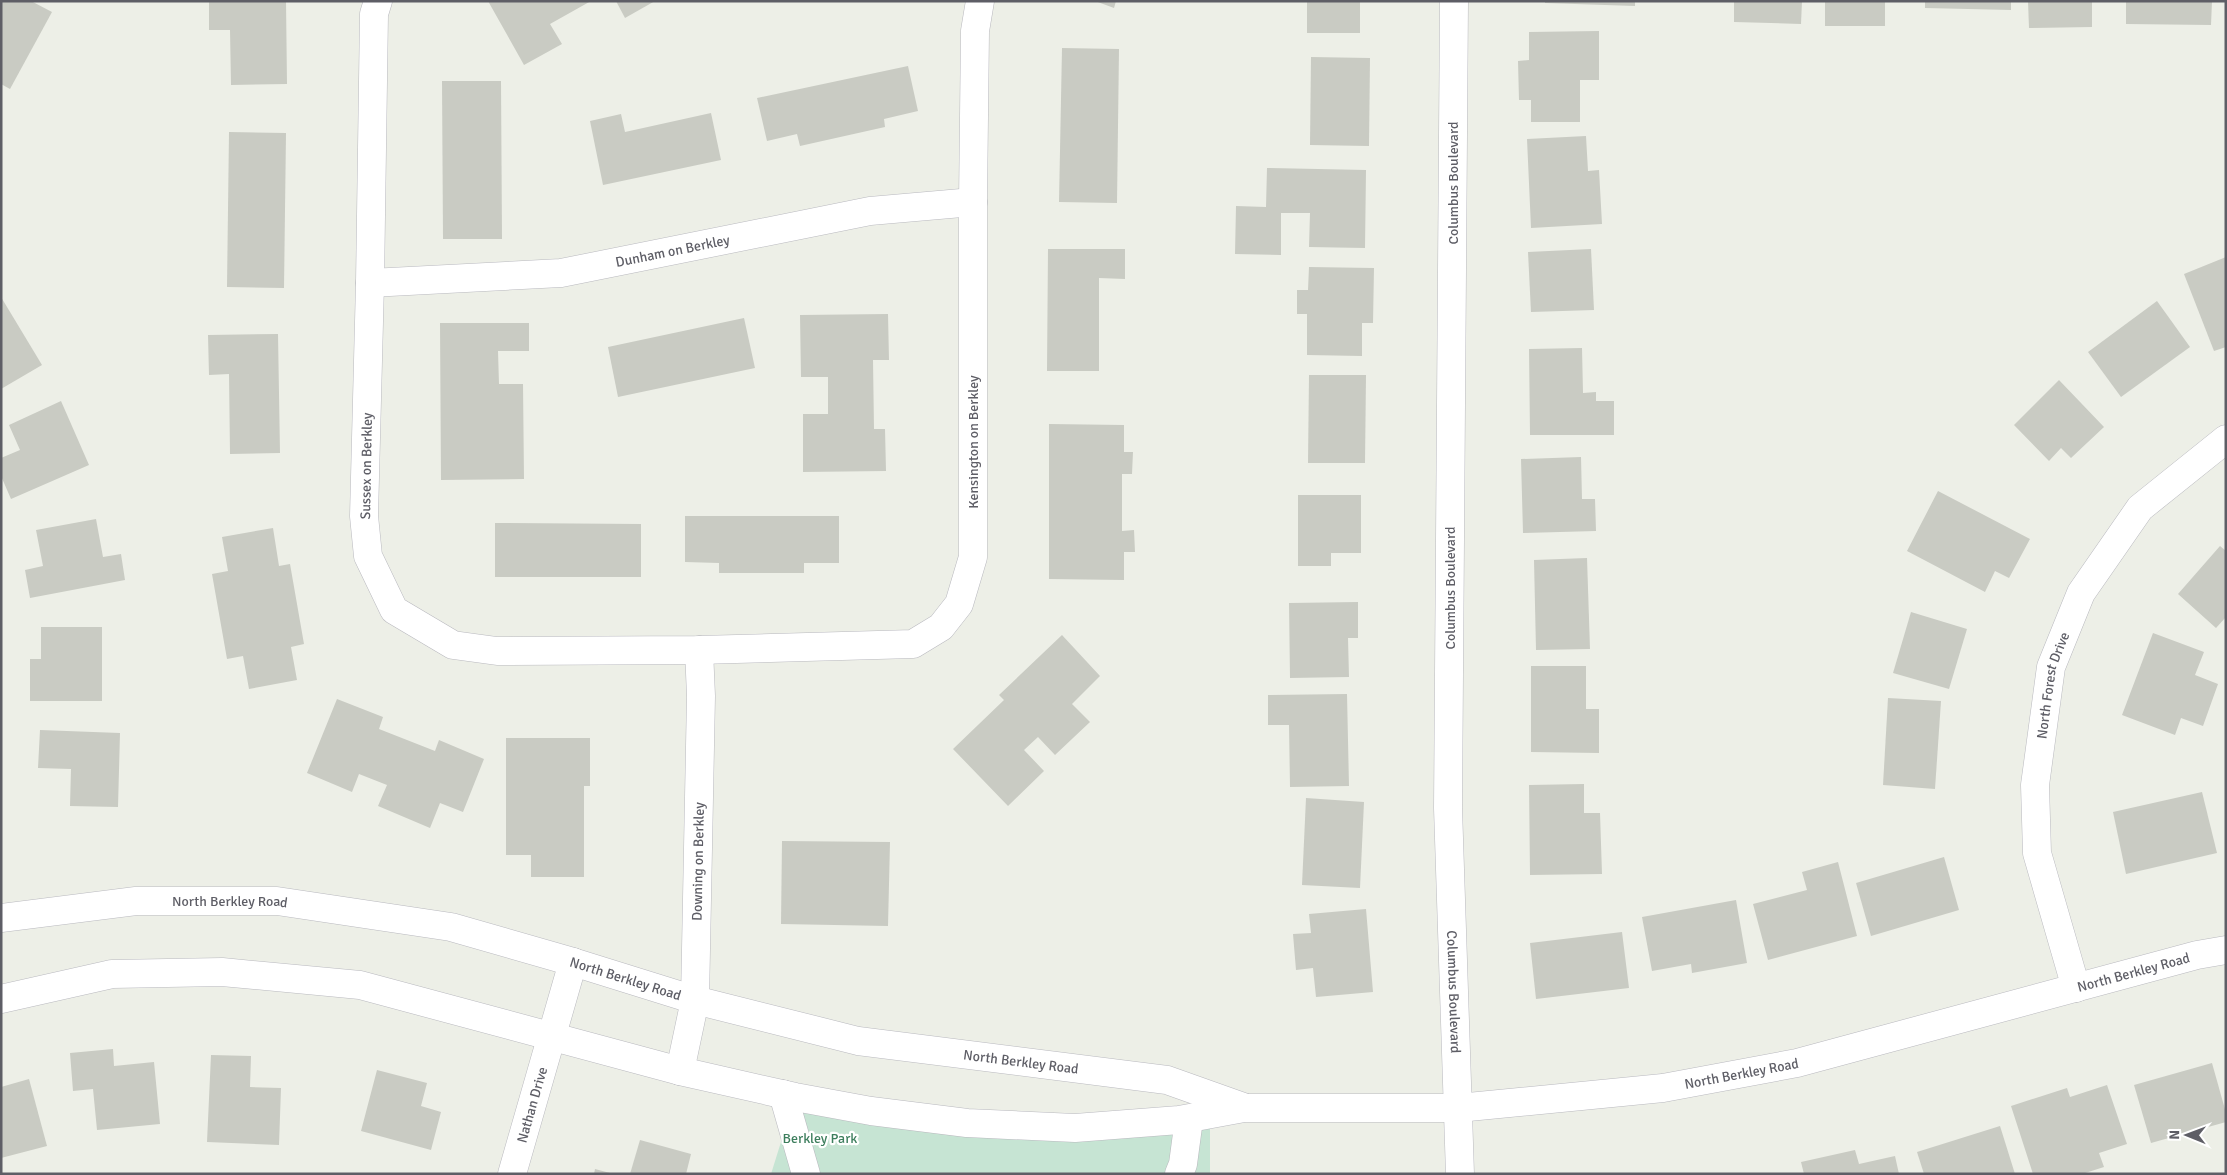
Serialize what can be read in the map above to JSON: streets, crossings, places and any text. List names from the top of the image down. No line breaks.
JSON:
{"streets":{"street":["Columbus Boulevard","Dunham on Berkley","Kensington on Berkley","Sussex on Berkley","North Forest Drive","Downing on Berkley","North Berkley Road","Nathan Drive"]},"crossings":[["Columbus Boulevard","North Berkley Road"],["Dunham on Berkley","Kensington on Berkley"],["Dunham on Berkley","Sussex on Berkley"],["Kensington on Berkley","Sussex on Berkley"],["Kensington on Berkley","Downing on Berkley"],["Sussex on Berkley","Downing on Berkley"],["North Forest Drive","North Berkley Road"],["Downing on Berkley","North Berkley Road"],["North Berkley Road","Nathan Drive"]],"parks":["Berkley Park"],"north":"left"}
